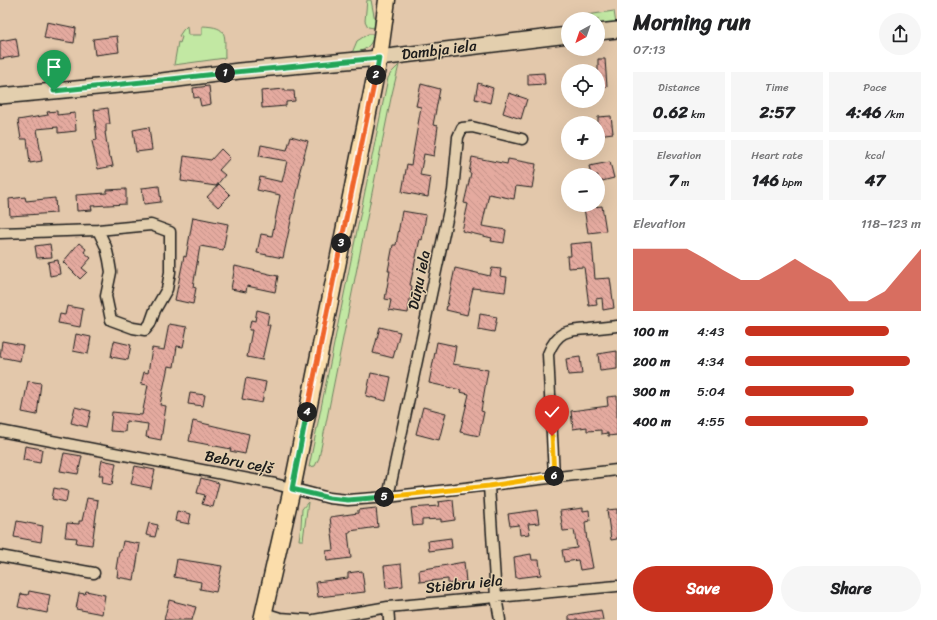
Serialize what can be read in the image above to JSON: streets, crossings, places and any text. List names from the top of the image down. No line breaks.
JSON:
{"streets":{"street":["Dambja iela","Dūņu iela","Bebru ceļš","Stiebru iela"]},"crossings":[["Dūņu iela","Bebru ceļš"]],"north":"bottom left","page":{"heading":["Morning run","07:13"],"map_buttons":["+","−"],"pins":["1","2","3","4","6","5"],"stats":[["Distance","0.62 km"],["Time","2:57"],["Pace","4:46 /km"],["Elevation","7 m"],["Heart rate","146 bpm"],["kcal","47"]],"chart":["Elevation","118–123 m"],"list":[{"name":"100 m","note":"4:43"},{"name":"200 m","note":"4:34"},{"name":"300 m","note":"5:04"},{"name":"400 m","note":"4:55"}],"buttons":["Save","Share"]}}
